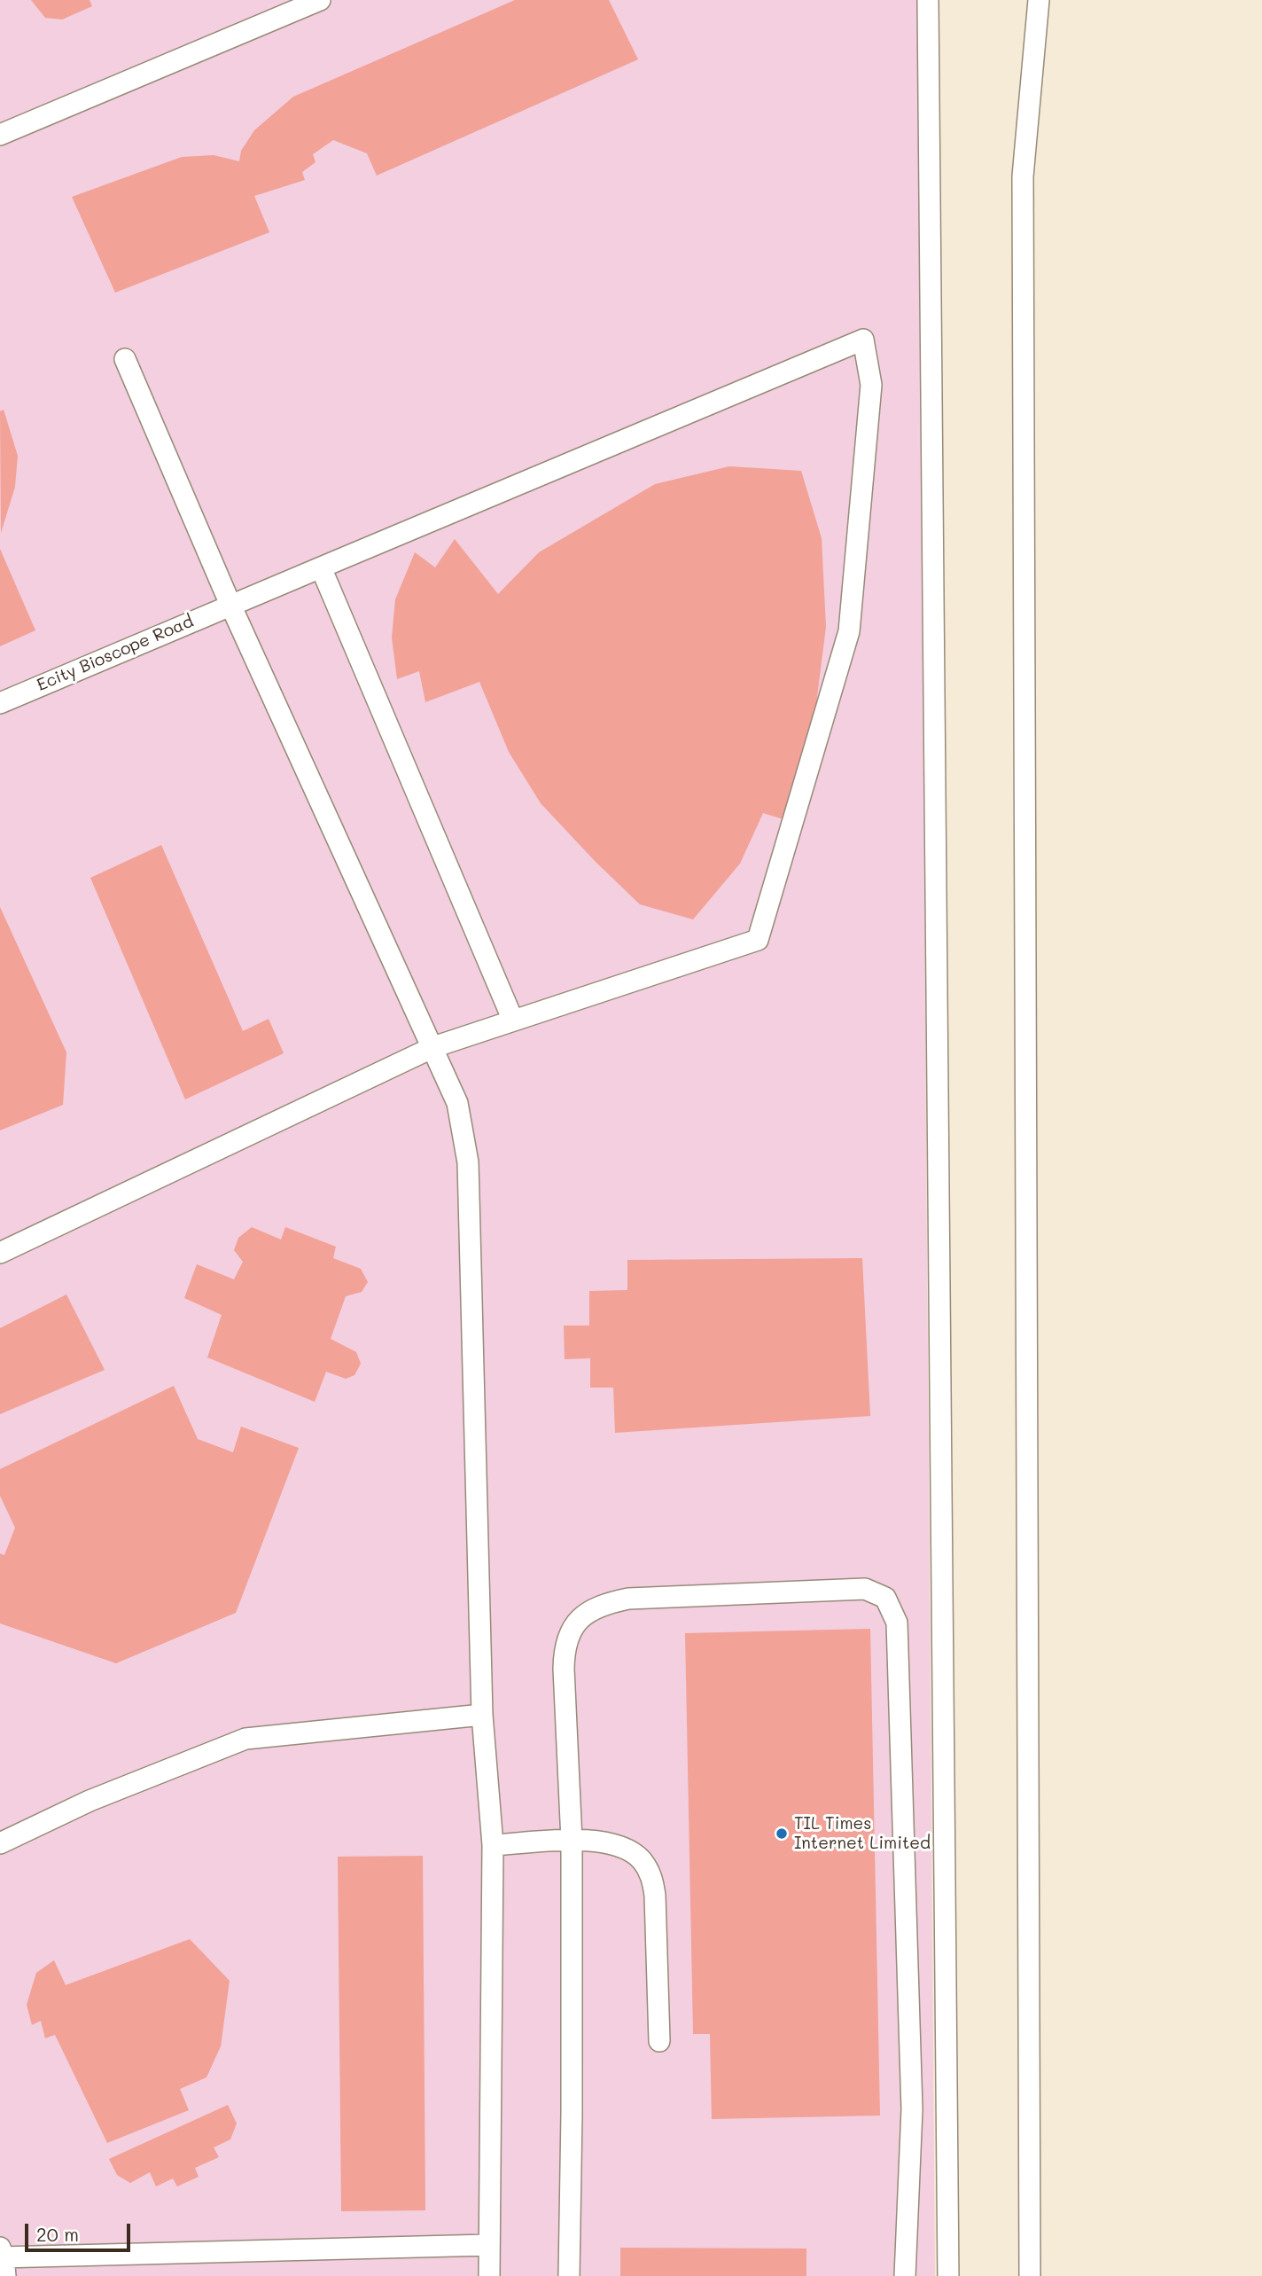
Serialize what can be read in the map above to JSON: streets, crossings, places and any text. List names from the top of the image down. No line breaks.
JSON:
{"streets":{"lane":["Ecity Bioscope Road"]},"places":["TIL Times Internet Limited"],"scale_bar":"20 m"}
